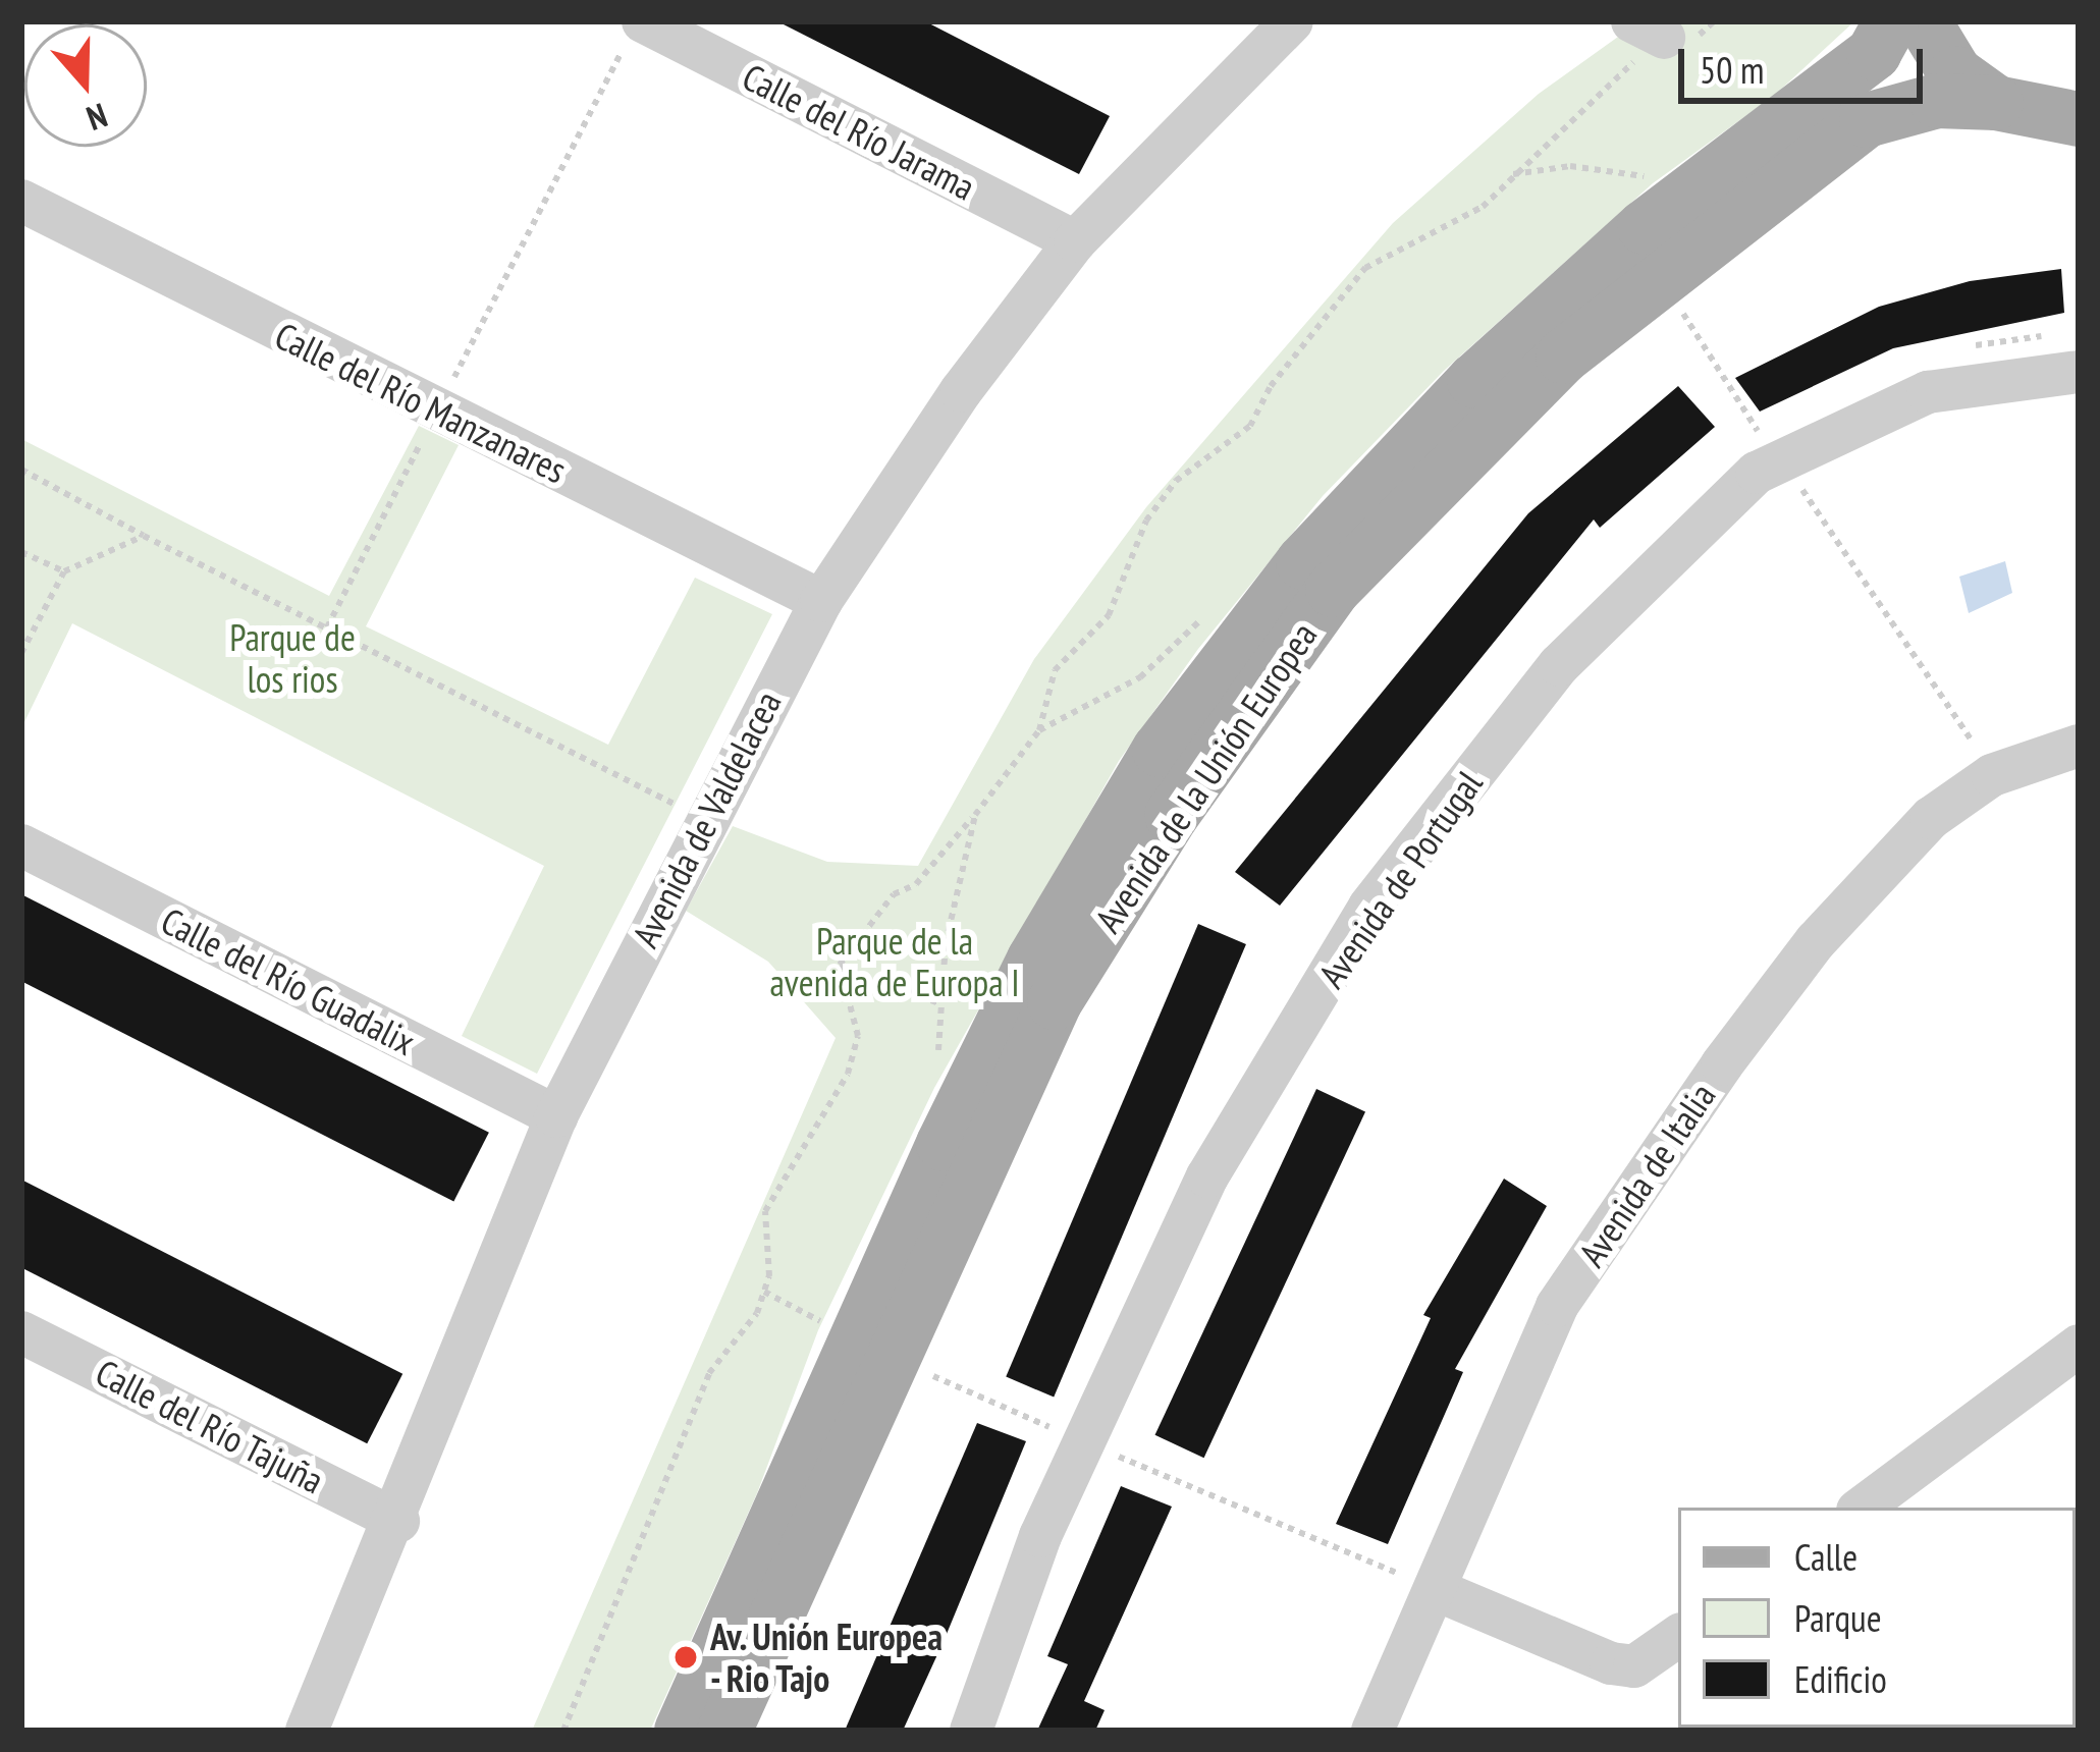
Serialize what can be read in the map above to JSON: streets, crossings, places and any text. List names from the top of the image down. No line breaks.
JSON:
{"streets":{"main road":["Avenida de la Unión Europea"],"street":["Calle del Río Jarama","Calle del Río Manzanares","Avenida de Valdelacea","Avenida de Portugal","Calle del Río Guadalix","Avenida de Italia","Calle del Río Tajuña"]},"crossings":[["Calle del Río Jarama","Avenida de Valdelacea"],["Calle del Río Manzanares","Avenida de Valdelacea"],["Avenida de Valdelacea","Calle del Río Guadalix"],["Avenida de Valdelacea","Calle del Río Tajuña"]],"parks":["Parque de los rios","Parque de la avenida de Europa I"],"places":["Av. Unión Europea - Rio Tajo"],"legend":["Calle","Parque","Edificio"],"scale_bar":"50 m","north":"bottom"}
